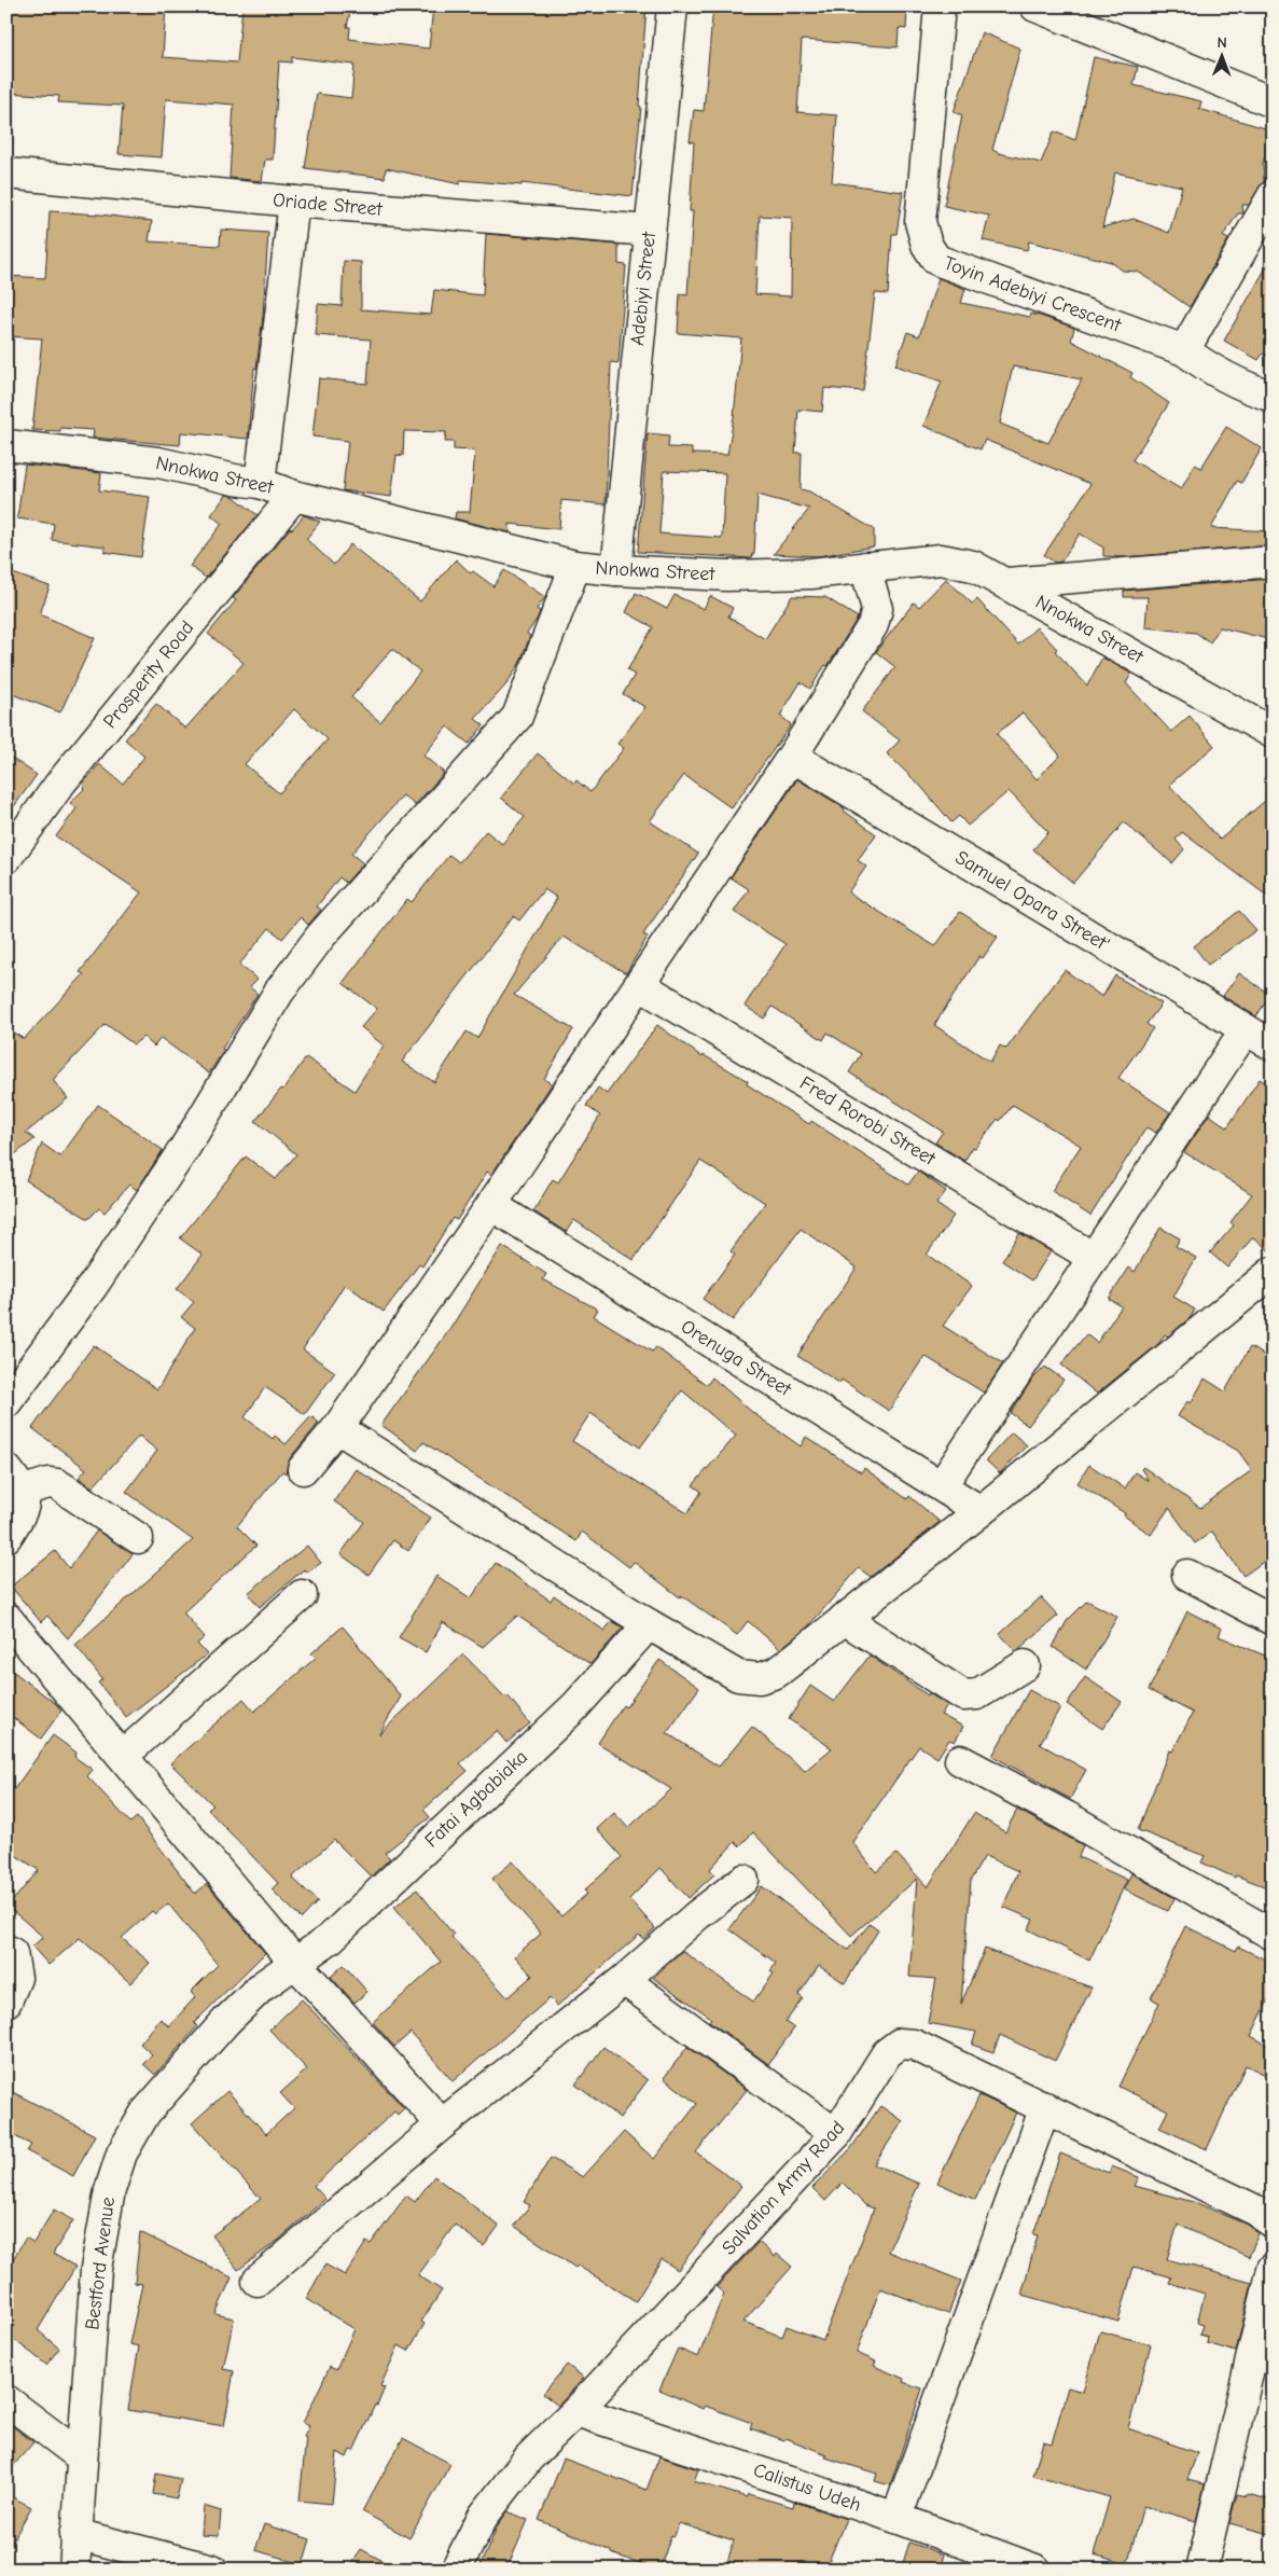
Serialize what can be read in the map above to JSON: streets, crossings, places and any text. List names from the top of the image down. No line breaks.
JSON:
{"streets":{"street":["Oriade Street","Adebiyi Street","Toyin Adebiyi Crescent","Nnokwa Street","Prosperity Road","Samuel Opara Street'","Fred Rorobi Street","Orenuga Street","Fatai Agbabiaka","Salvation Army Road","Bestford Avenue","Calistus Udeh"]},"crossings":[["Oriade Street","Adebiyi Street"],["Adebiyi Street","Nnokwa Street"],["Nnokwa Street","Prosperity Road"],["Fatai Agbabiaka","Bestford Avenue"],["Salvation Army Road","Calistus Udeh"]],"north":"top"}
